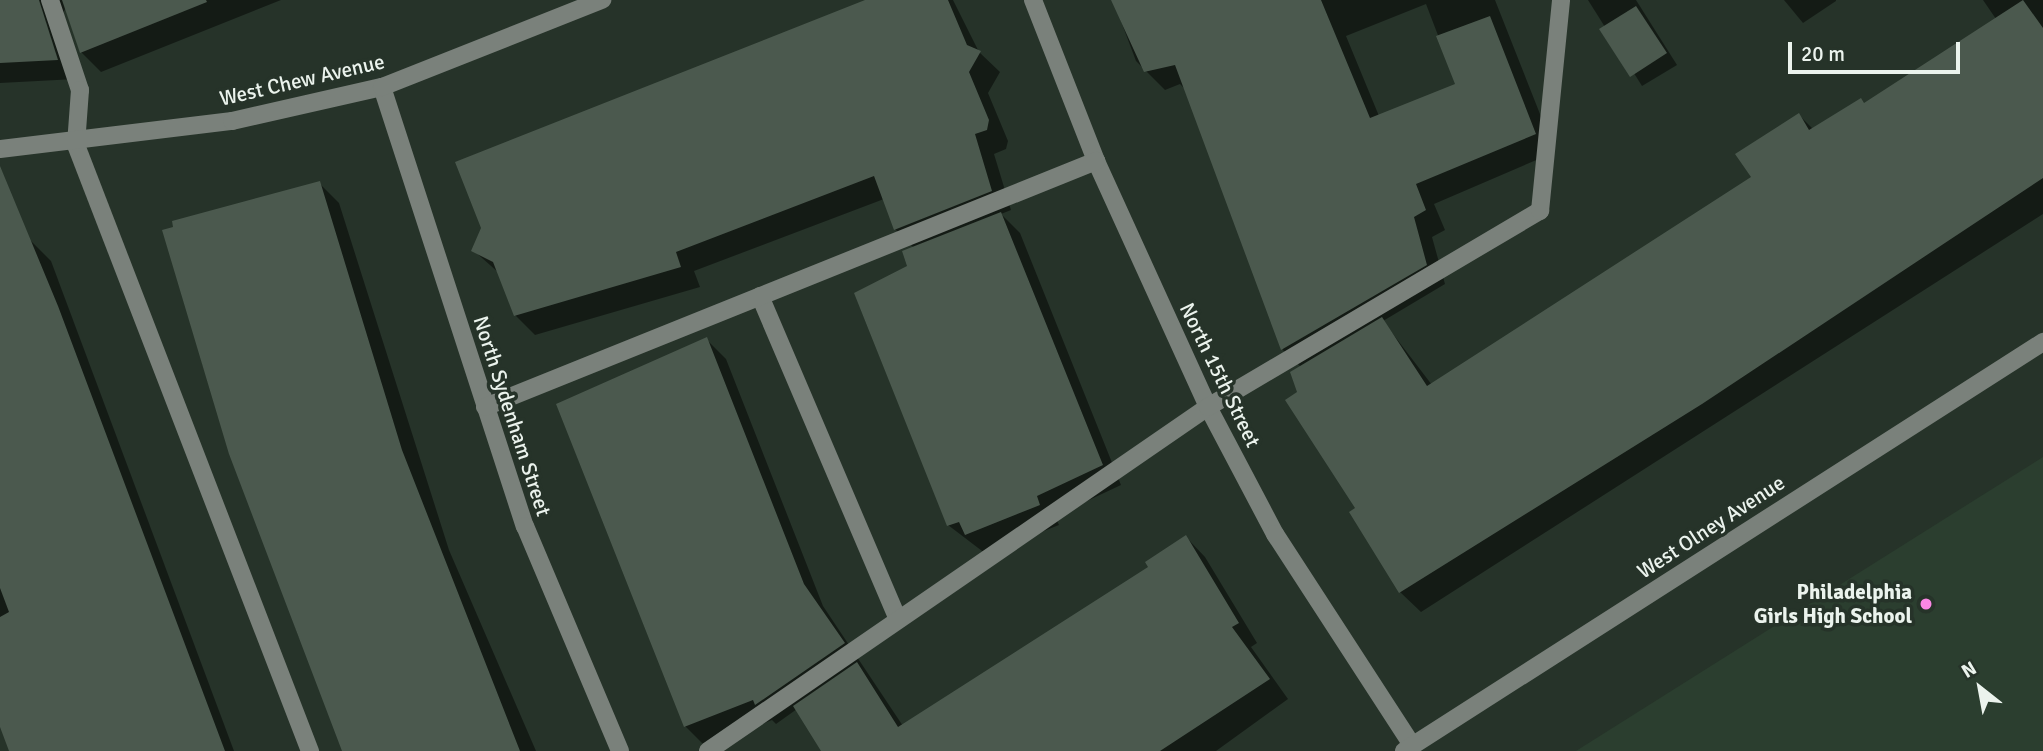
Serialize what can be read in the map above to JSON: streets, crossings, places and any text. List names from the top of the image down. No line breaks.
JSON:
{"streets":{"street":["West Chew Avenue","North 15th Street","North Sydenham Street","West Olney Avenue"]},"crossings":[["West Chew Avenue","North Sydenham Street"],["North 15th Street","West Olney Avenue"]],"places":["Philadelphia Girls High School"],"scale_bar":"20 m","north":"top left"}
